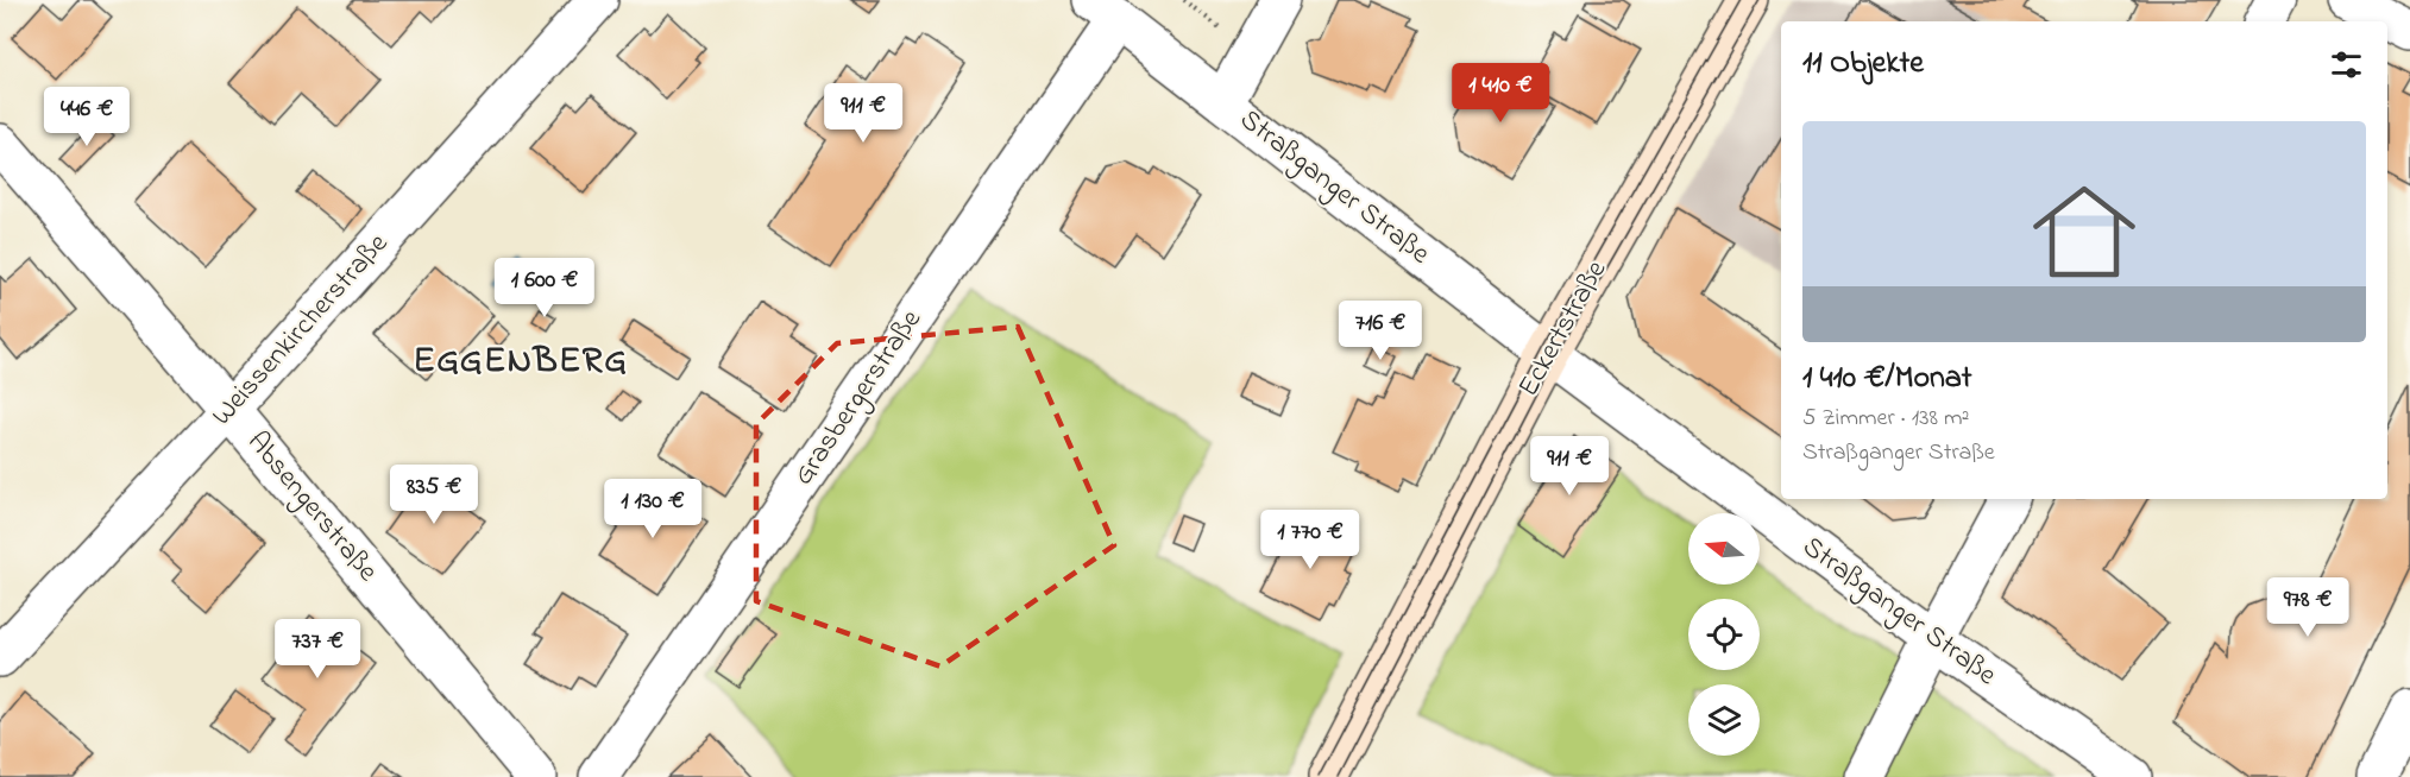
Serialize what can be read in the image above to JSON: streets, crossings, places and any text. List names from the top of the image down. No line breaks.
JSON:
{"streets":{"street":["Straßganger Straße","Eckertstraße","Weissenkircherstraße","Grasbergerstraße","Absengerstraße"]},"crossings":[["Straßganger Straße","Eckertstraße"],["Straßganger Straße","Grasbergerstraße"],["Weissenkircherstraße","Absengerstraße"]],"districts":["EGGENBERG"],"north":"left","page":{"heading":"11 Objekte","price":["1 410 €","911 €","446 €","1 600 €","716 €","911 €","835 €","1 130 €","1 770 €","978 €","737 €"],"list":[{"name":"1 410 €/Monat","note":"5 Zimmer · 138 m² · Straßganger Straße"}]}}
